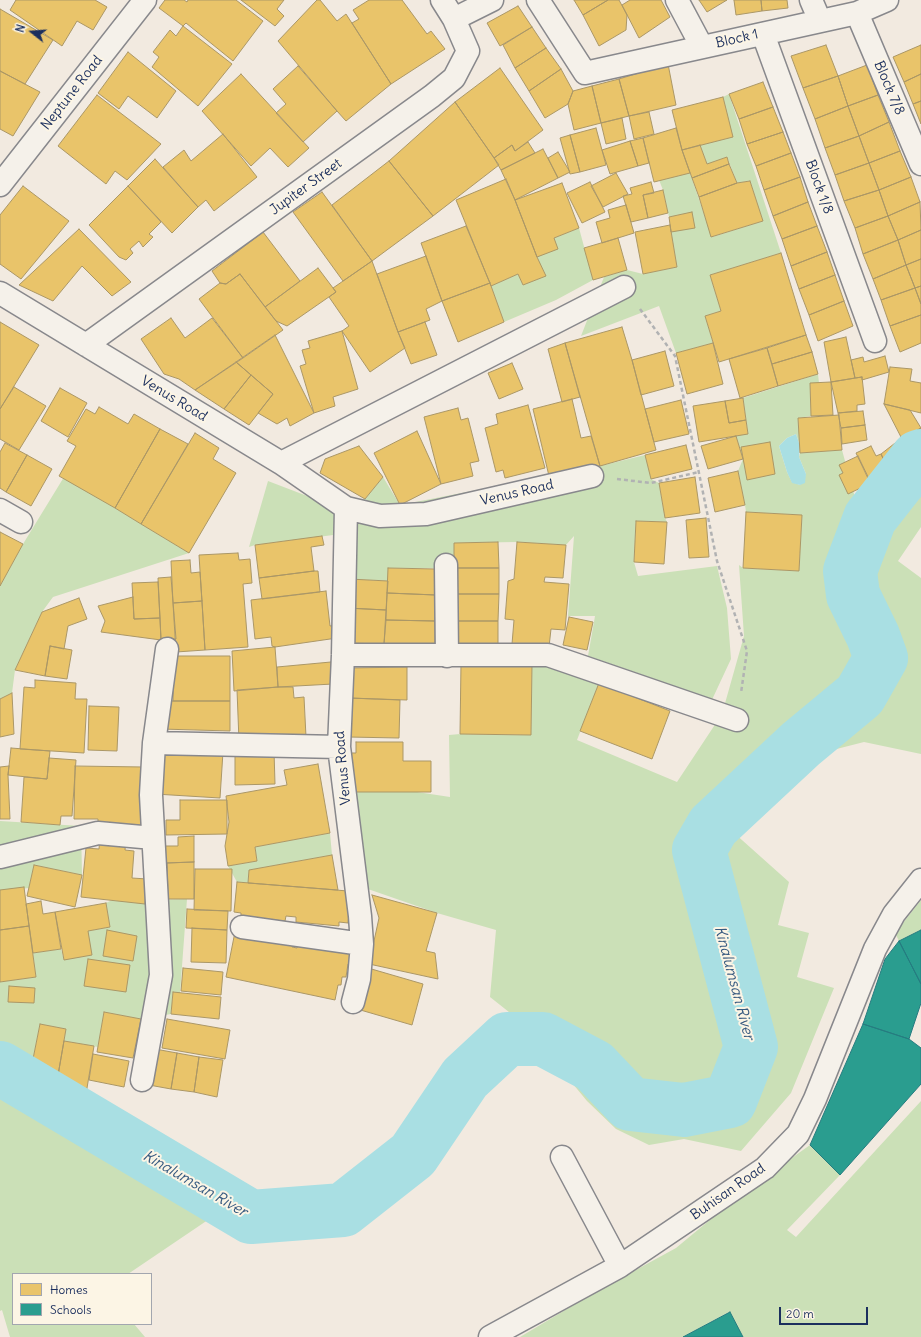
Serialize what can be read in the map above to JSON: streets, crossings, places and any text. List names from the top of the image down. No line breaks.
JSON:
{"streets":{"street":["Block 1","Block 7/8","Neptune Road","Jupiter Street","Block 1/8","Venus Road","Buhisan Road"]},"crossings":[["Block 1","Block 7/8"],["Block 1","Block 1/8"],["Jupiter Street","Venus Road"]],"water":["Kinalumsan River"],"legend":["Homes","Schools"],"scale_bar":"20 m","north":"left"}
